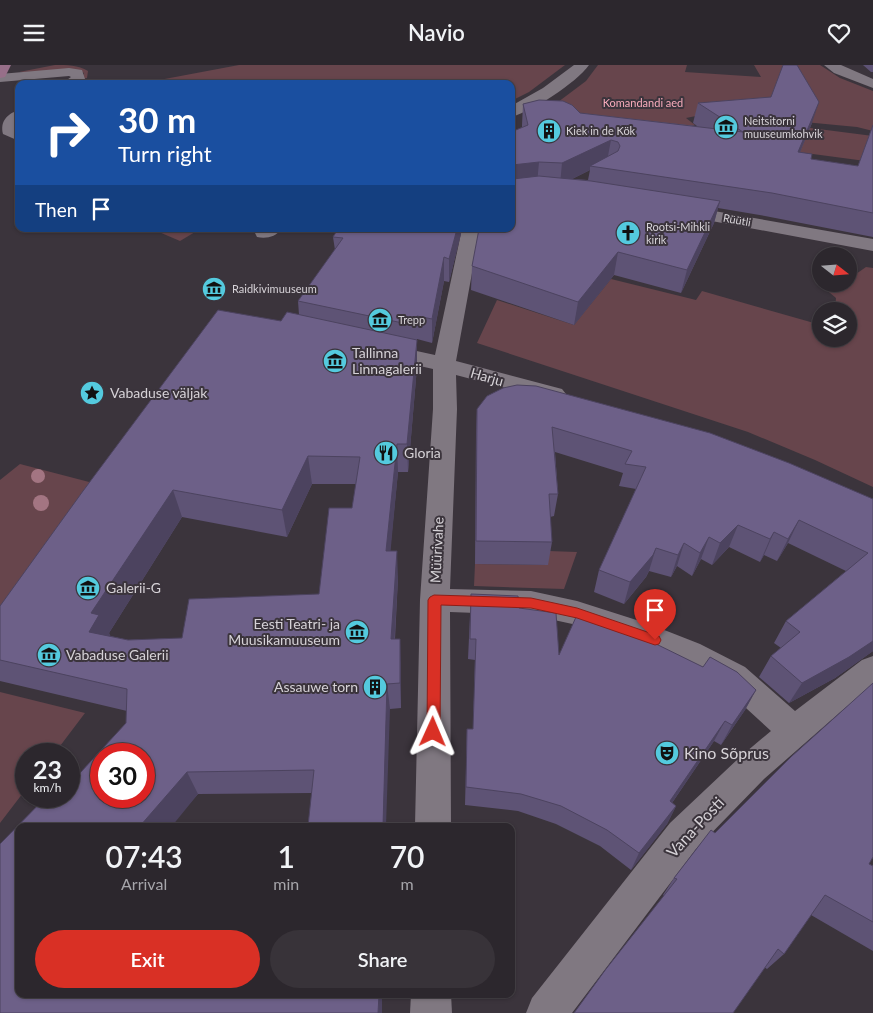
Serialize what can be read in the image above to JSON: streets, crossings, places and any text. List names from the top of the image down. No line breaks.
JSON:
{"streets":{"street":["Rüütli","Harju","Müürivahe","Vana-Posti"]},"crossings":[["Harju","Müürivahe"]],"parks":["Komandandi aed"],"places":{"museum":["Neitsitorni muuseumkohvik","Raidkivimuuseum","Trepp","Tallinna Linnagalerii","Galerii-G","Eesti Teatri- ja Muusikamuuseum","Vabaduse Galerii"],"building":["Kiek in de Kök","Assauwe torn"],"church":["Rootsi-Mihkli kirik"],"place":["Vabaduse väljak"],"restaurant":["Gloria"],"theatre":["Kino Sõprus"]},"north":"right","page":{"header":"Navio","turn":["30 m","Turn right"],"then":"Then","speed":"23 km/h","limit":"30","eta":["07:43","Arrival","1","min","70","m"],"buttons":["Exit","Share"]}}
